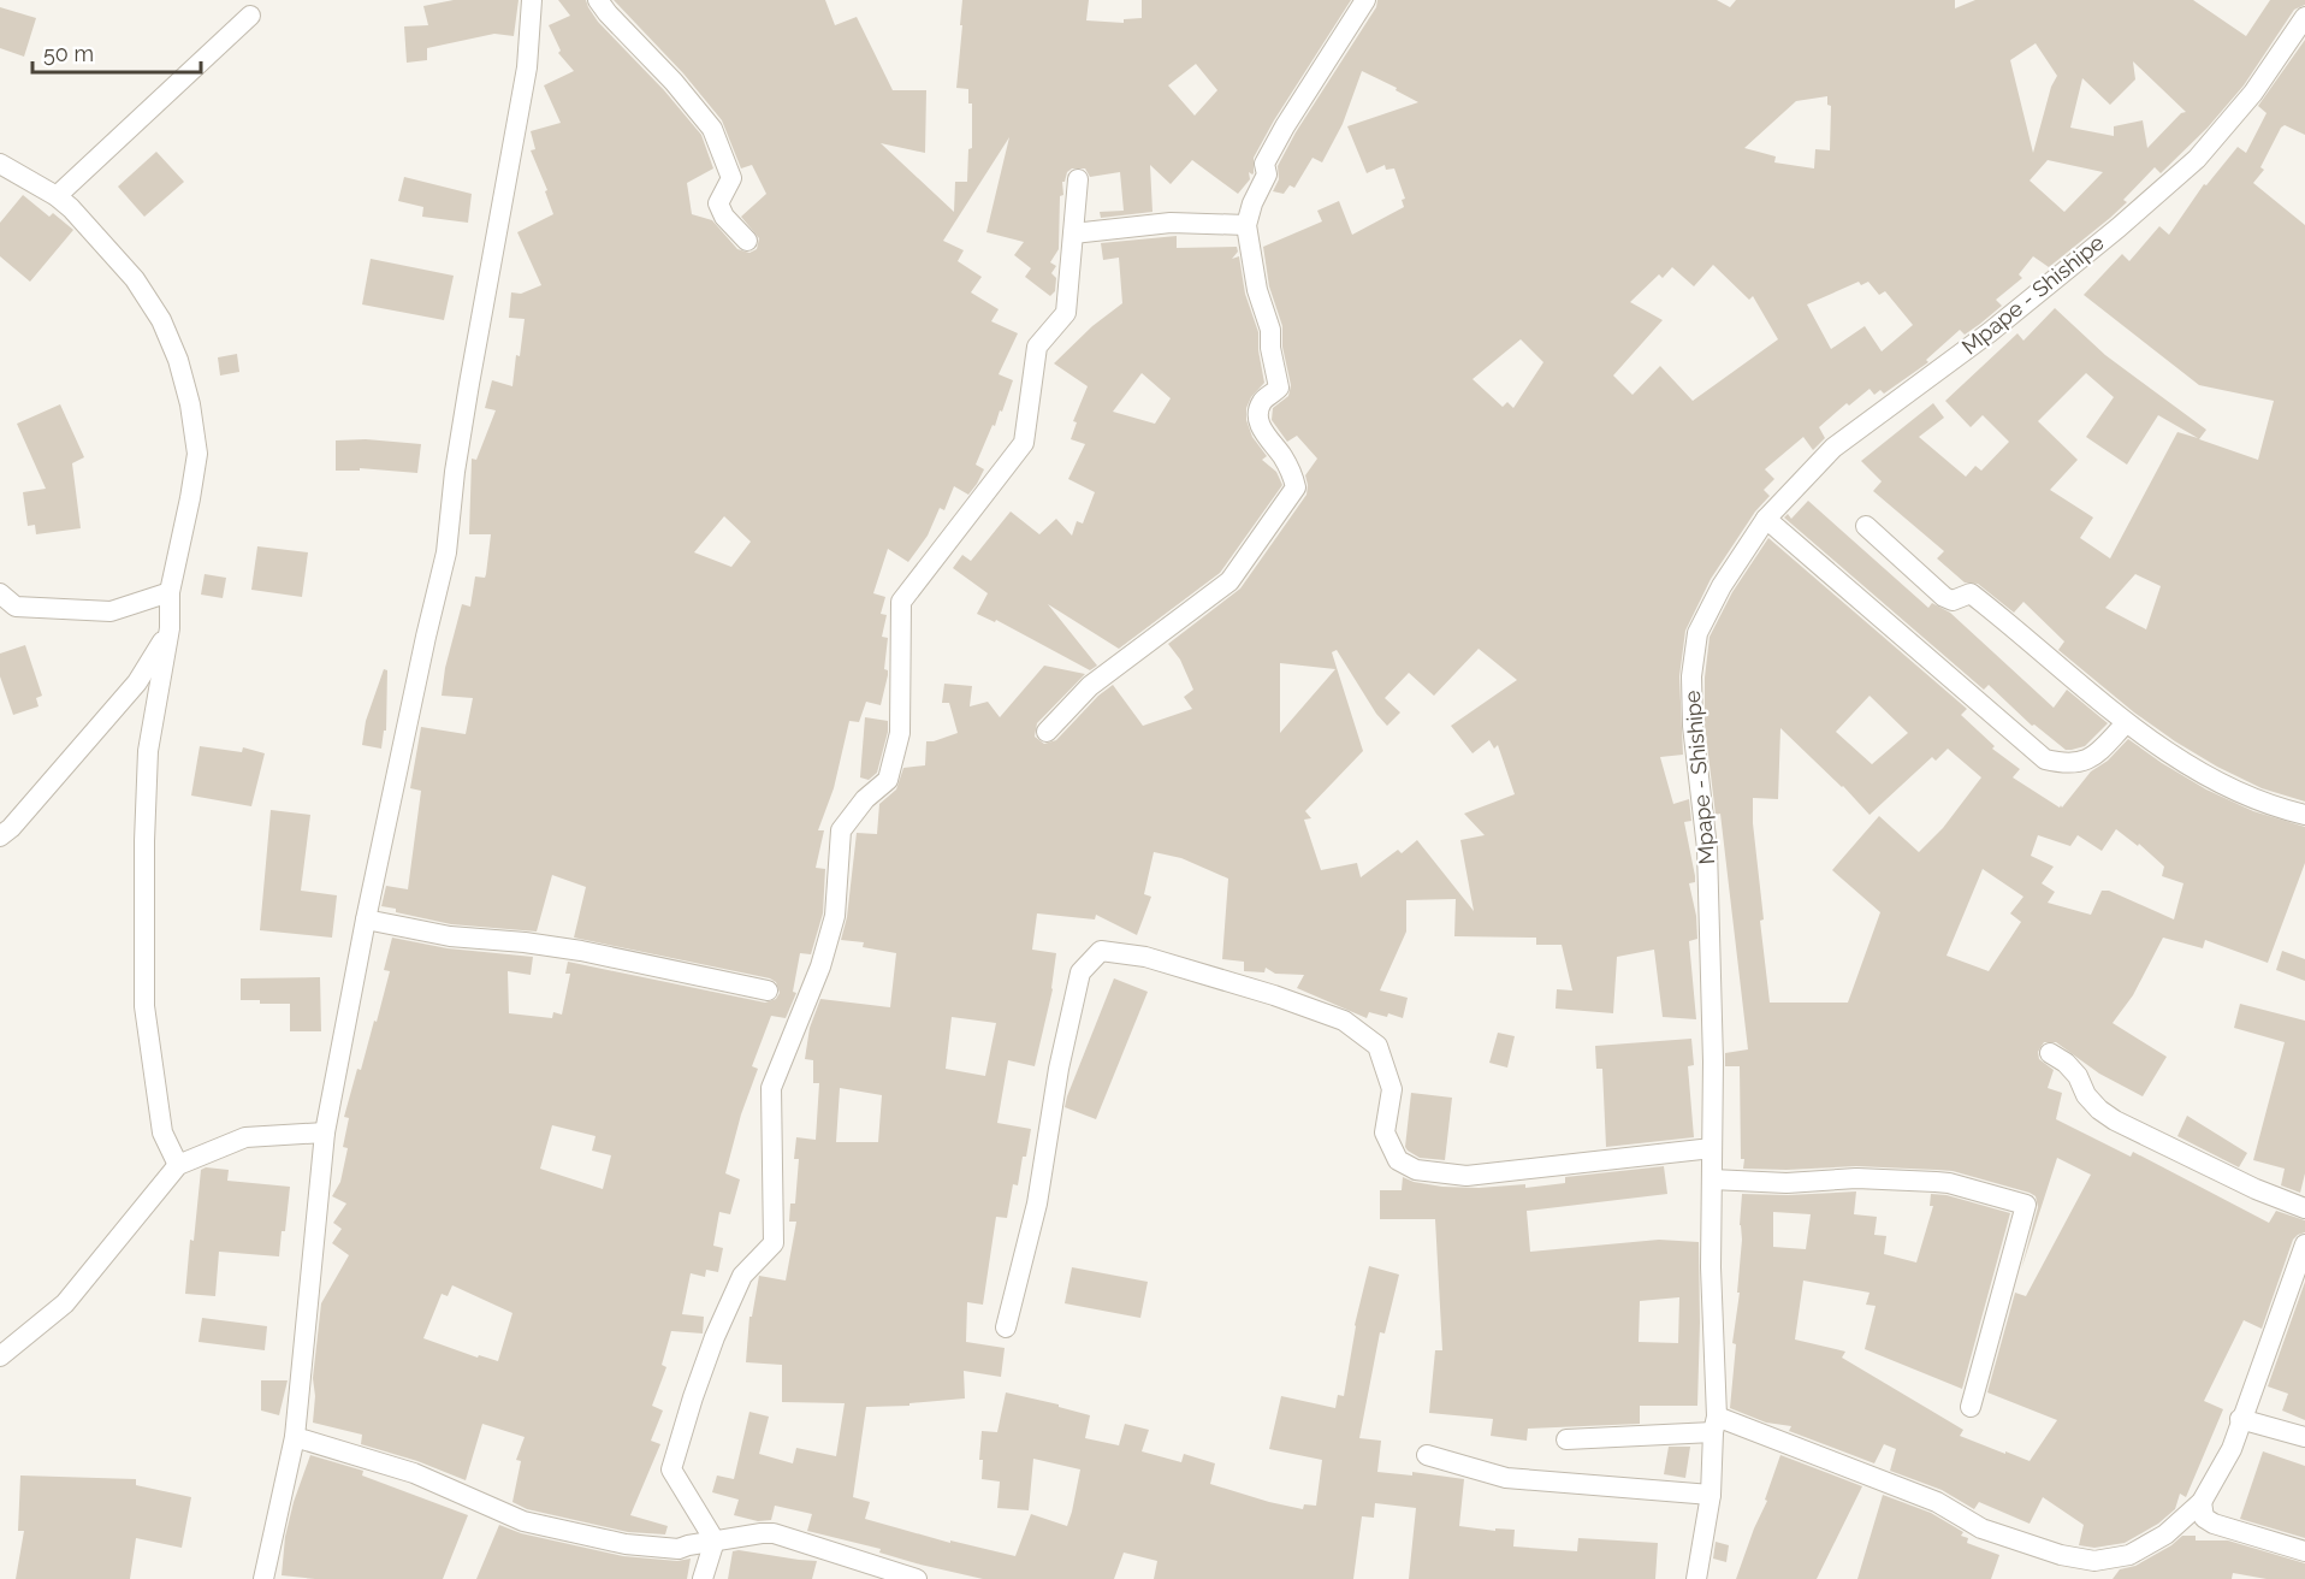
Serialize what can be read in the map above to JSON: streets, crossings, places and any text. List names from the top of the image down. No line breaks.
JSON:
{"streets":{"street":["Mpape - Shishipe"]},"scale_bar":"50 m"}
